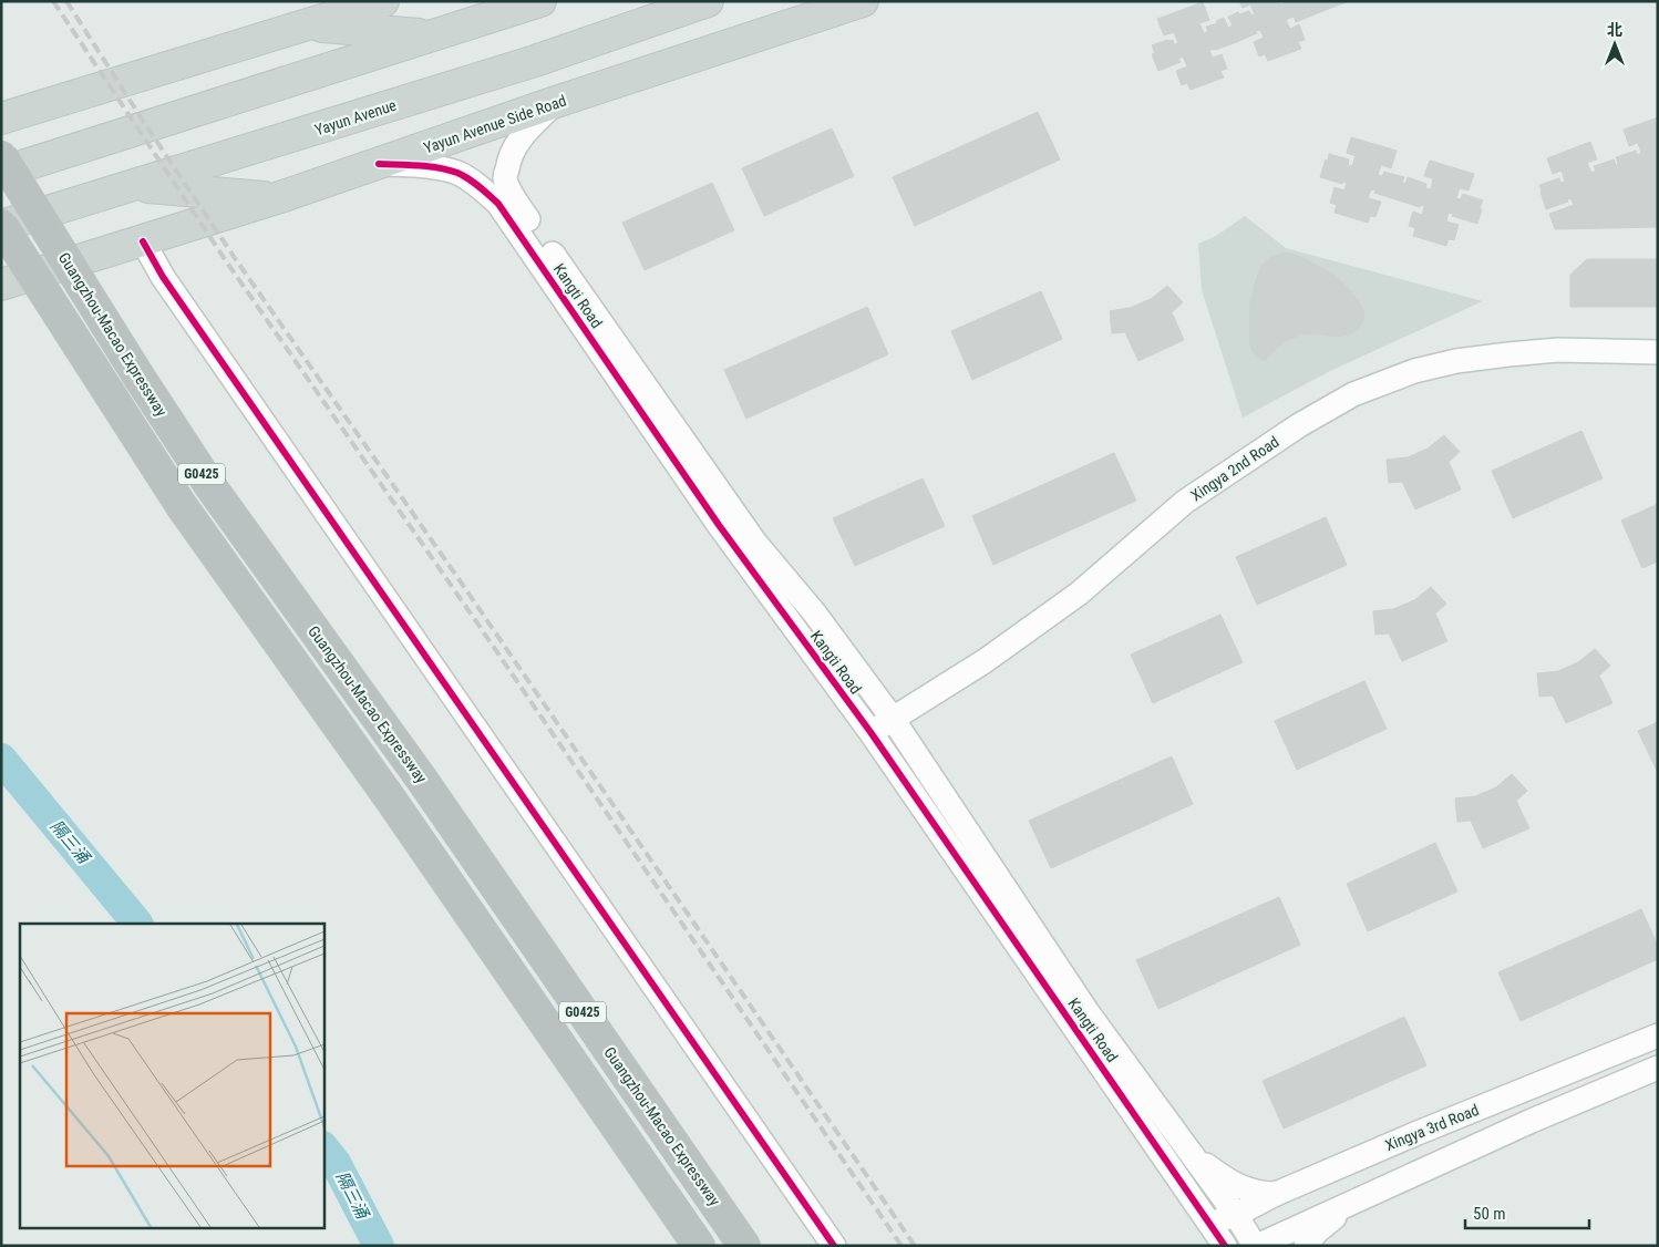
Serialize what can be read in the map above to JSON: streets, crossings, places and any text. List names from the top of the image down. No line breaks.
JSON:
{"streets":{"highway":["Guangzhou-Macao Expressway","G0425"],"main road":["Yayun Avenue","Yayun Avenue Side Road"],"street":["Kangti Road","Xingya 2nd Road","Xingya 3rd Road"]},"crossings":[["Yayun Avenue","G0425"],["Yayun Avenue Side Road","Kangti Road"],["Kangti Road","Xingya 2nd Road"],["Kangti Road","Xingya 3rd Road"]],"water":["隔三涌"],"scale_bar":"50 m","north":"top"}
